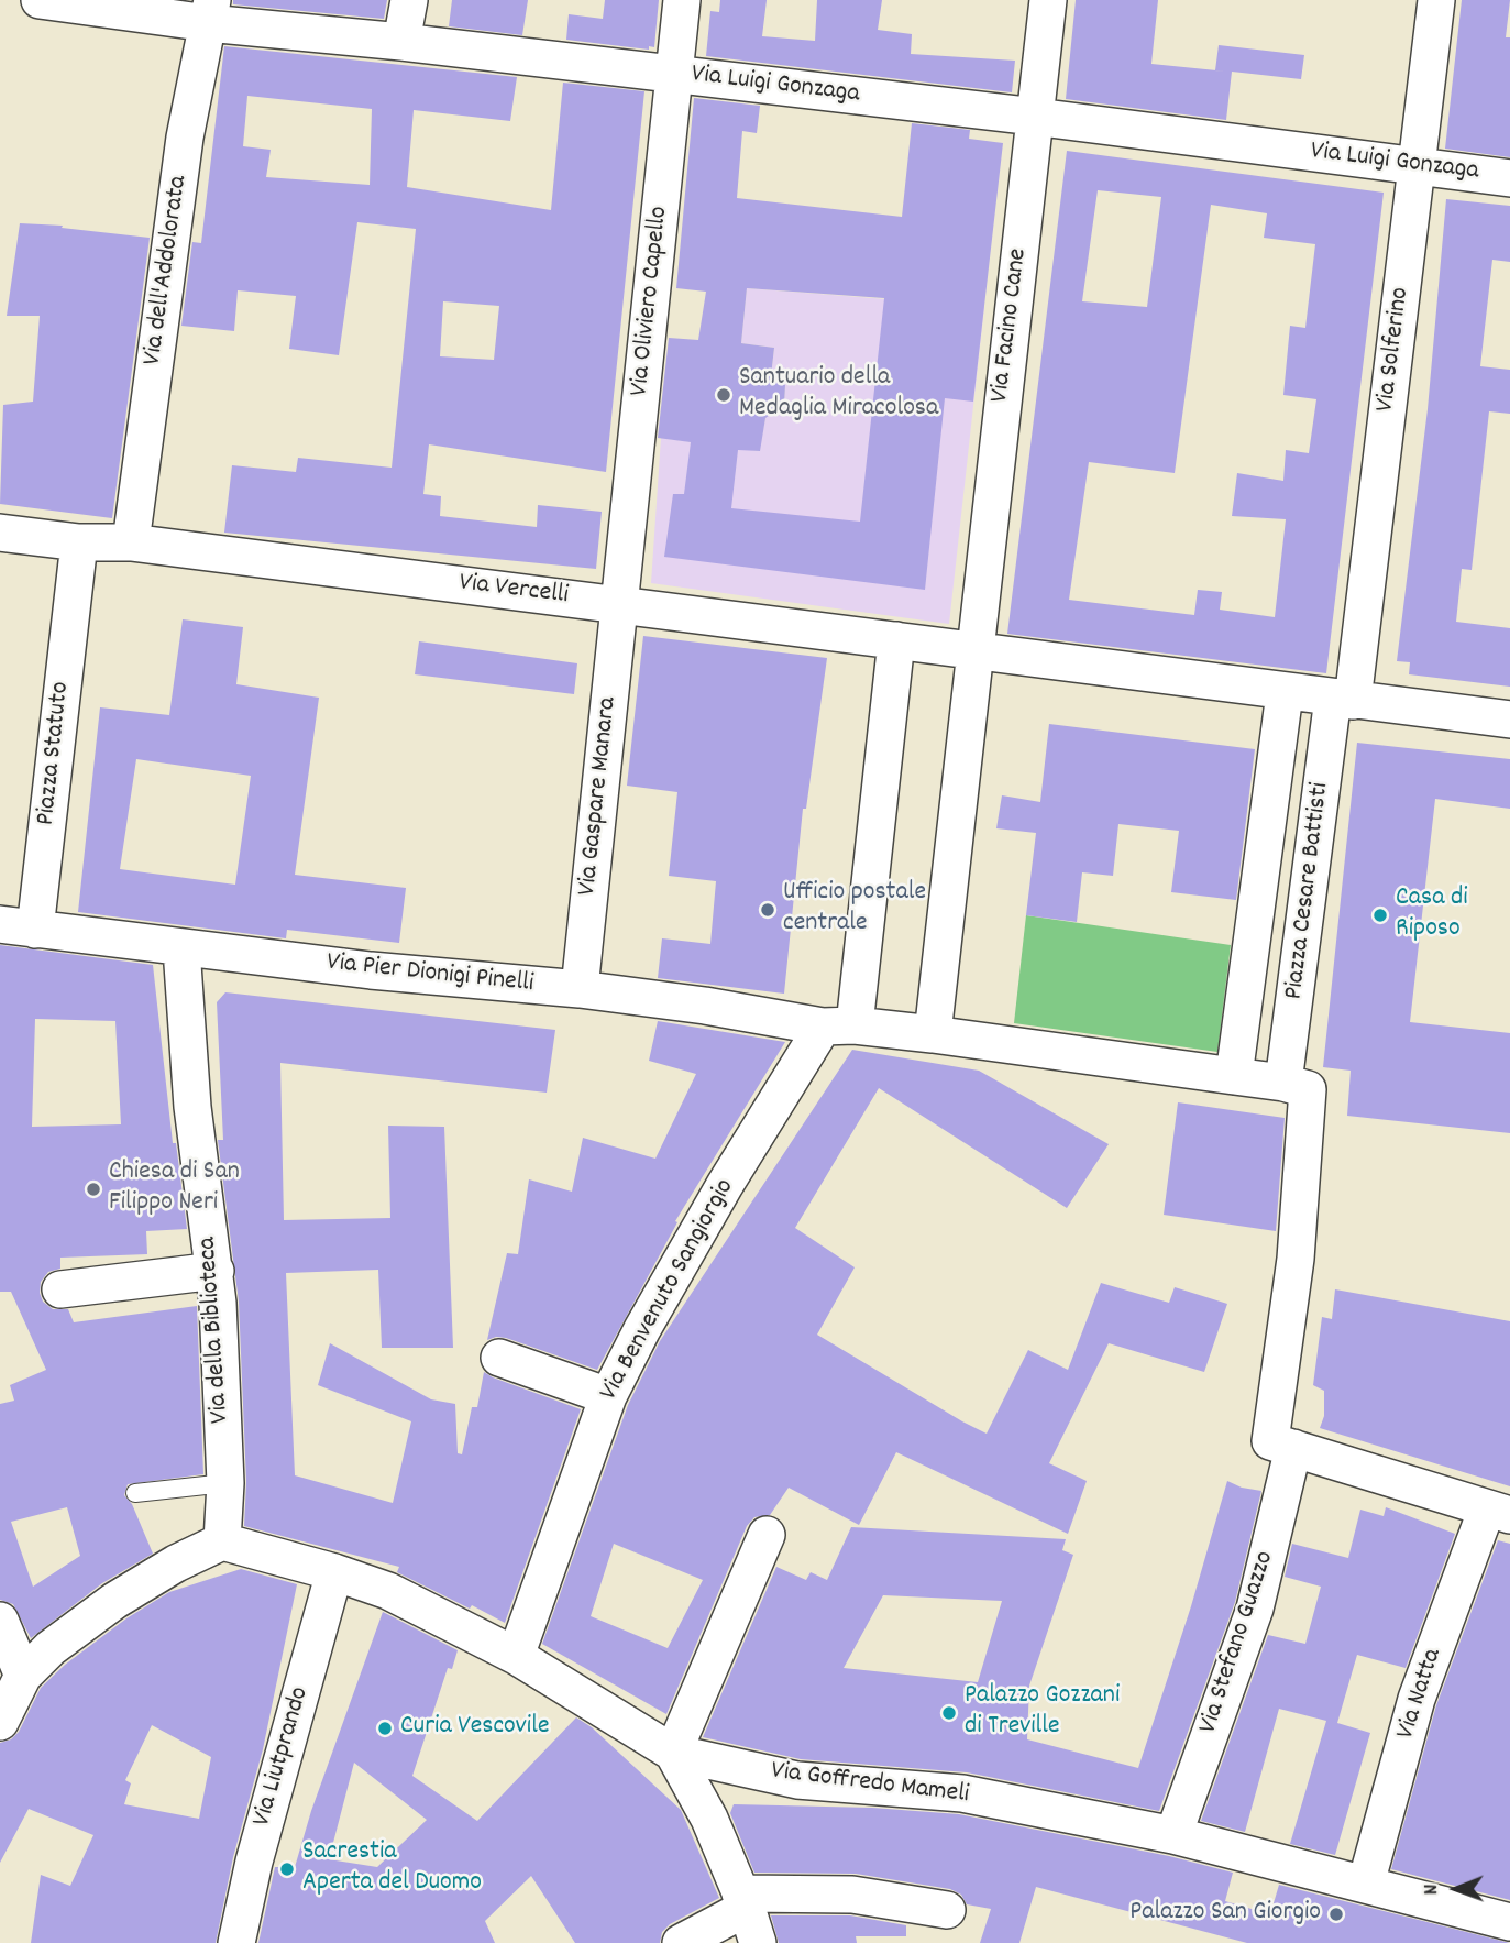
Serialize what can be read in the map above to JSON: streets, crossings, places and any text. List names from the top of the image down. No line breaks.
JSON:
{"streets":{"street":["Via Luigi Gonzaga","Via dell'Addolorata","Via Oliviero Capello","Via Facino Cane","Via Solferino","Via Vercelli","Piazza Statuto","Via Gaspare Manara","Piazza Cesare Battisti","Via Pier Dionigi Pinelli","Via Benvenuto Sangiorgio","Via della Biblioteca","Via Stefano Guazzo","Via Natta","Via Liutprando","Via Goffredo Mameli"]},"crossings":[["Via Luigi Gonzaga","Via dell'Addolorata"],["Via Luigi Gonzaga","Via Oliviero Capello"],["Via Luigi Gonzaga","Via Facino Cane"],["Via Luigi Gonzaga","Via Solferino"],["Via dell'Addolorata","Via Vercelli"],["Via Oliviero Capello","Via Vercelli"],["Via Oliviero Capello","Via Gaspare Manara"],["Via Solferino","Piazza Cesare Battisti"],["Via Vercelli","Piazza Statuto"],["Via Vercelli","Via Gaspare Manara"],["Piazza Statuto","Via Pier Dionigi Pinelli"],["Via Gaspare Manara","Via Pier Dionigi Pinelli"],["Piazza Cesare Battisti","Via Stefano Guazzo"],["Via Pier Dionigi Pinelli","Via Benvenuto Sangiorgio"],["Via Pier Dionigi Pinelli","Via della Biblioteca"],["Via Benvenuto Sangiorgio","Via Goffredo Mameli"],["Via della Biblioteca","Via Goffredo Mameli"],["Via Stefano Guazzo","Via Goffredo Mameli"],["Via Natta","Via Goffredo Mameli"],["Via Liutprando","Via Goffredo Mameli"]],"places":["Santuario della Medaglia Miracolosa","Ufficio postale centrale","Casa di Riposo","Chiesa di San Filippo Neri","Palazzo Gozzani di Treville","Curia Vescovile","Sacrestia Aperta del Duomo","Palazzo San Giorgio"],"north":"left"}
